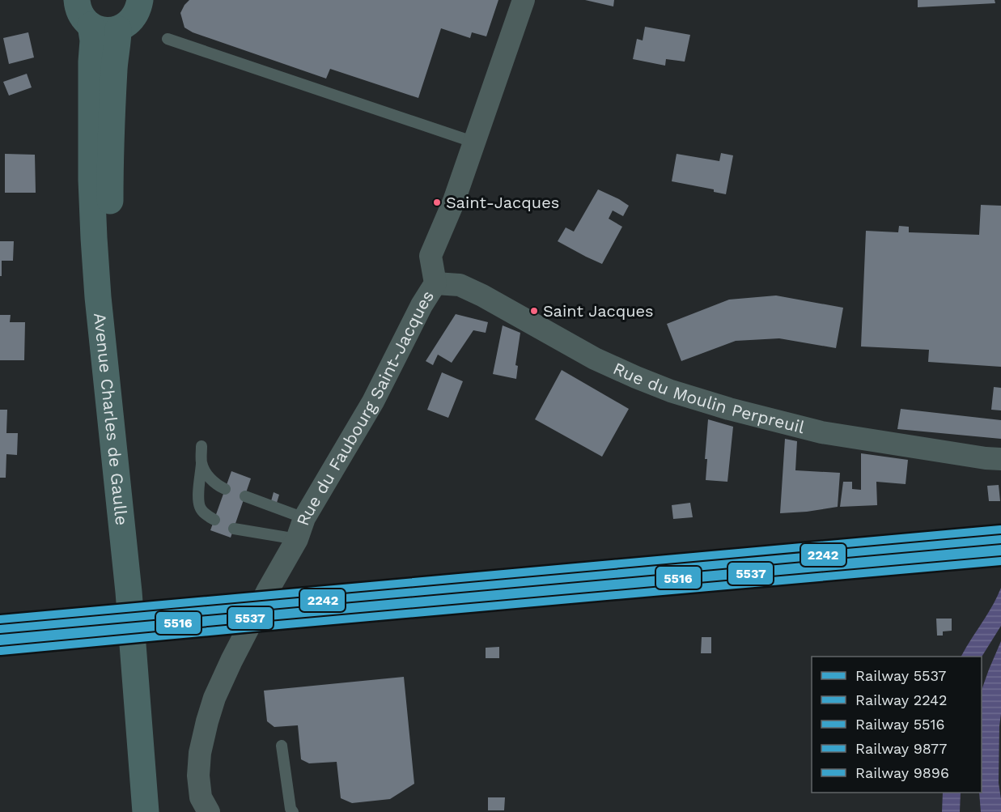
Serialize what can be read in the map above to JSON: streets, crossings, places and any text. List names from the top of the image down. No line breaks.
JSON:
{"streets":{"main road":["Avenue Charles de Gaulle"],"street":["Rue du Moulin Perpreuil","Rue du Faubourg Saint-Jacques"]},"crossings":[["Rue du Moulin Perpreuil","Rue du Faubourg Saint-Jacques"]],"places":["Saint-Jacques","Saint Jacques"],"lines":["rail line 9896","rail line 2242","rail line 5516","rail line 5537","rail line 9877"],"legend":["Railway 5537","Railway 2242","Railway 5516","Railway 9877","Railway 9896"]}
